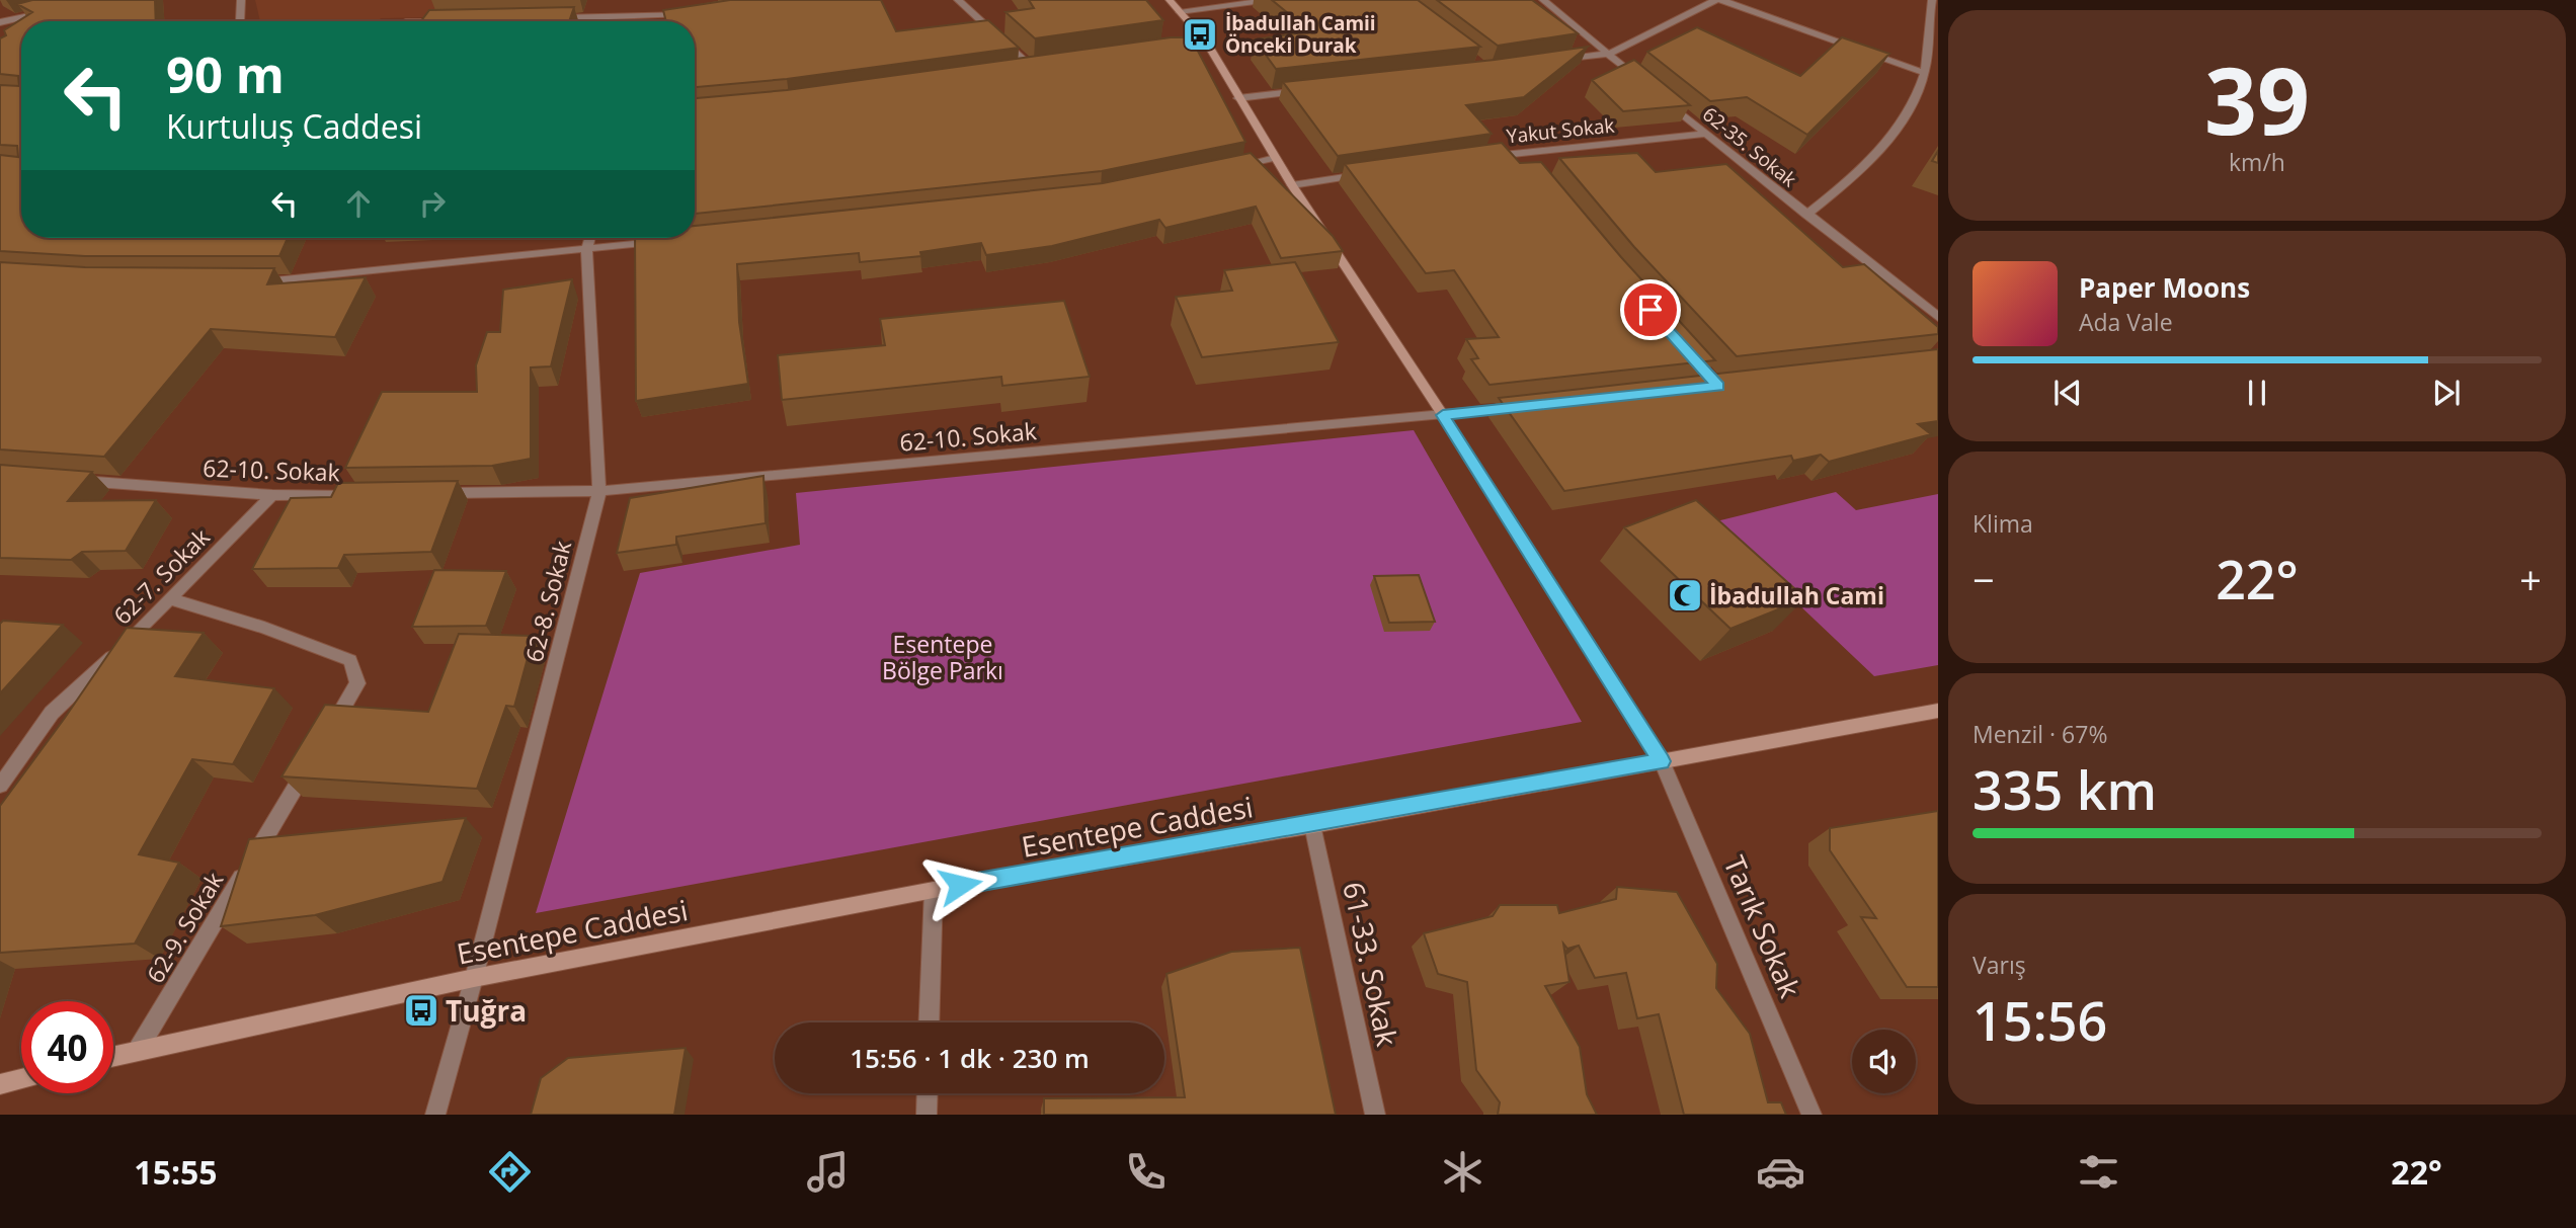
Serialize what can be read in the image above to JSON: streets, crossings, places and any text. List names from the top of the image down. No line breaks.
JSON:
{"streets":{"street":["Yakut Sokak","62-35. Sokak","62-10. Sokak","62-7. Sokak","62-8. Sokak","Esentepe Caddesi","Tarık Sokak","62-9. Sokak","61-33. Sokak"]},"crossings":[["Yakut Sokak","62-35. Sokak"],["62-10. Sokak","62-7. Sokak"],["62-10. Sokak","62-8. Sokak"],["62-8. Sokak","Esentepe Caddesi"],["Esentepe Caddesi","Tarık Sokak"],["Esentepe Caddesi","62-9. Sokak"],["Esentepe Caddesi","61-33. Sokak"]],"parks":["Esentepe Bölge Parkı"],"places":{"bus stop":["İbadullah Camii Önceki Durak","Tuğra"],"mosque":["İbadullah Cami"]},"page":{"tile":[["39","km/h"],"Klima",["Menzil · 67%","335 km"],["Varış","15:56"]],"turn":["90 m","Kurtuluş Caddesi"],"song":["Paper Moons","Ada Vale"],"heat":["−","22°","+"],"limit":"40","trip":"15:56 · 1 dk · 230 m","tabs":["15:55","22°"]}}
